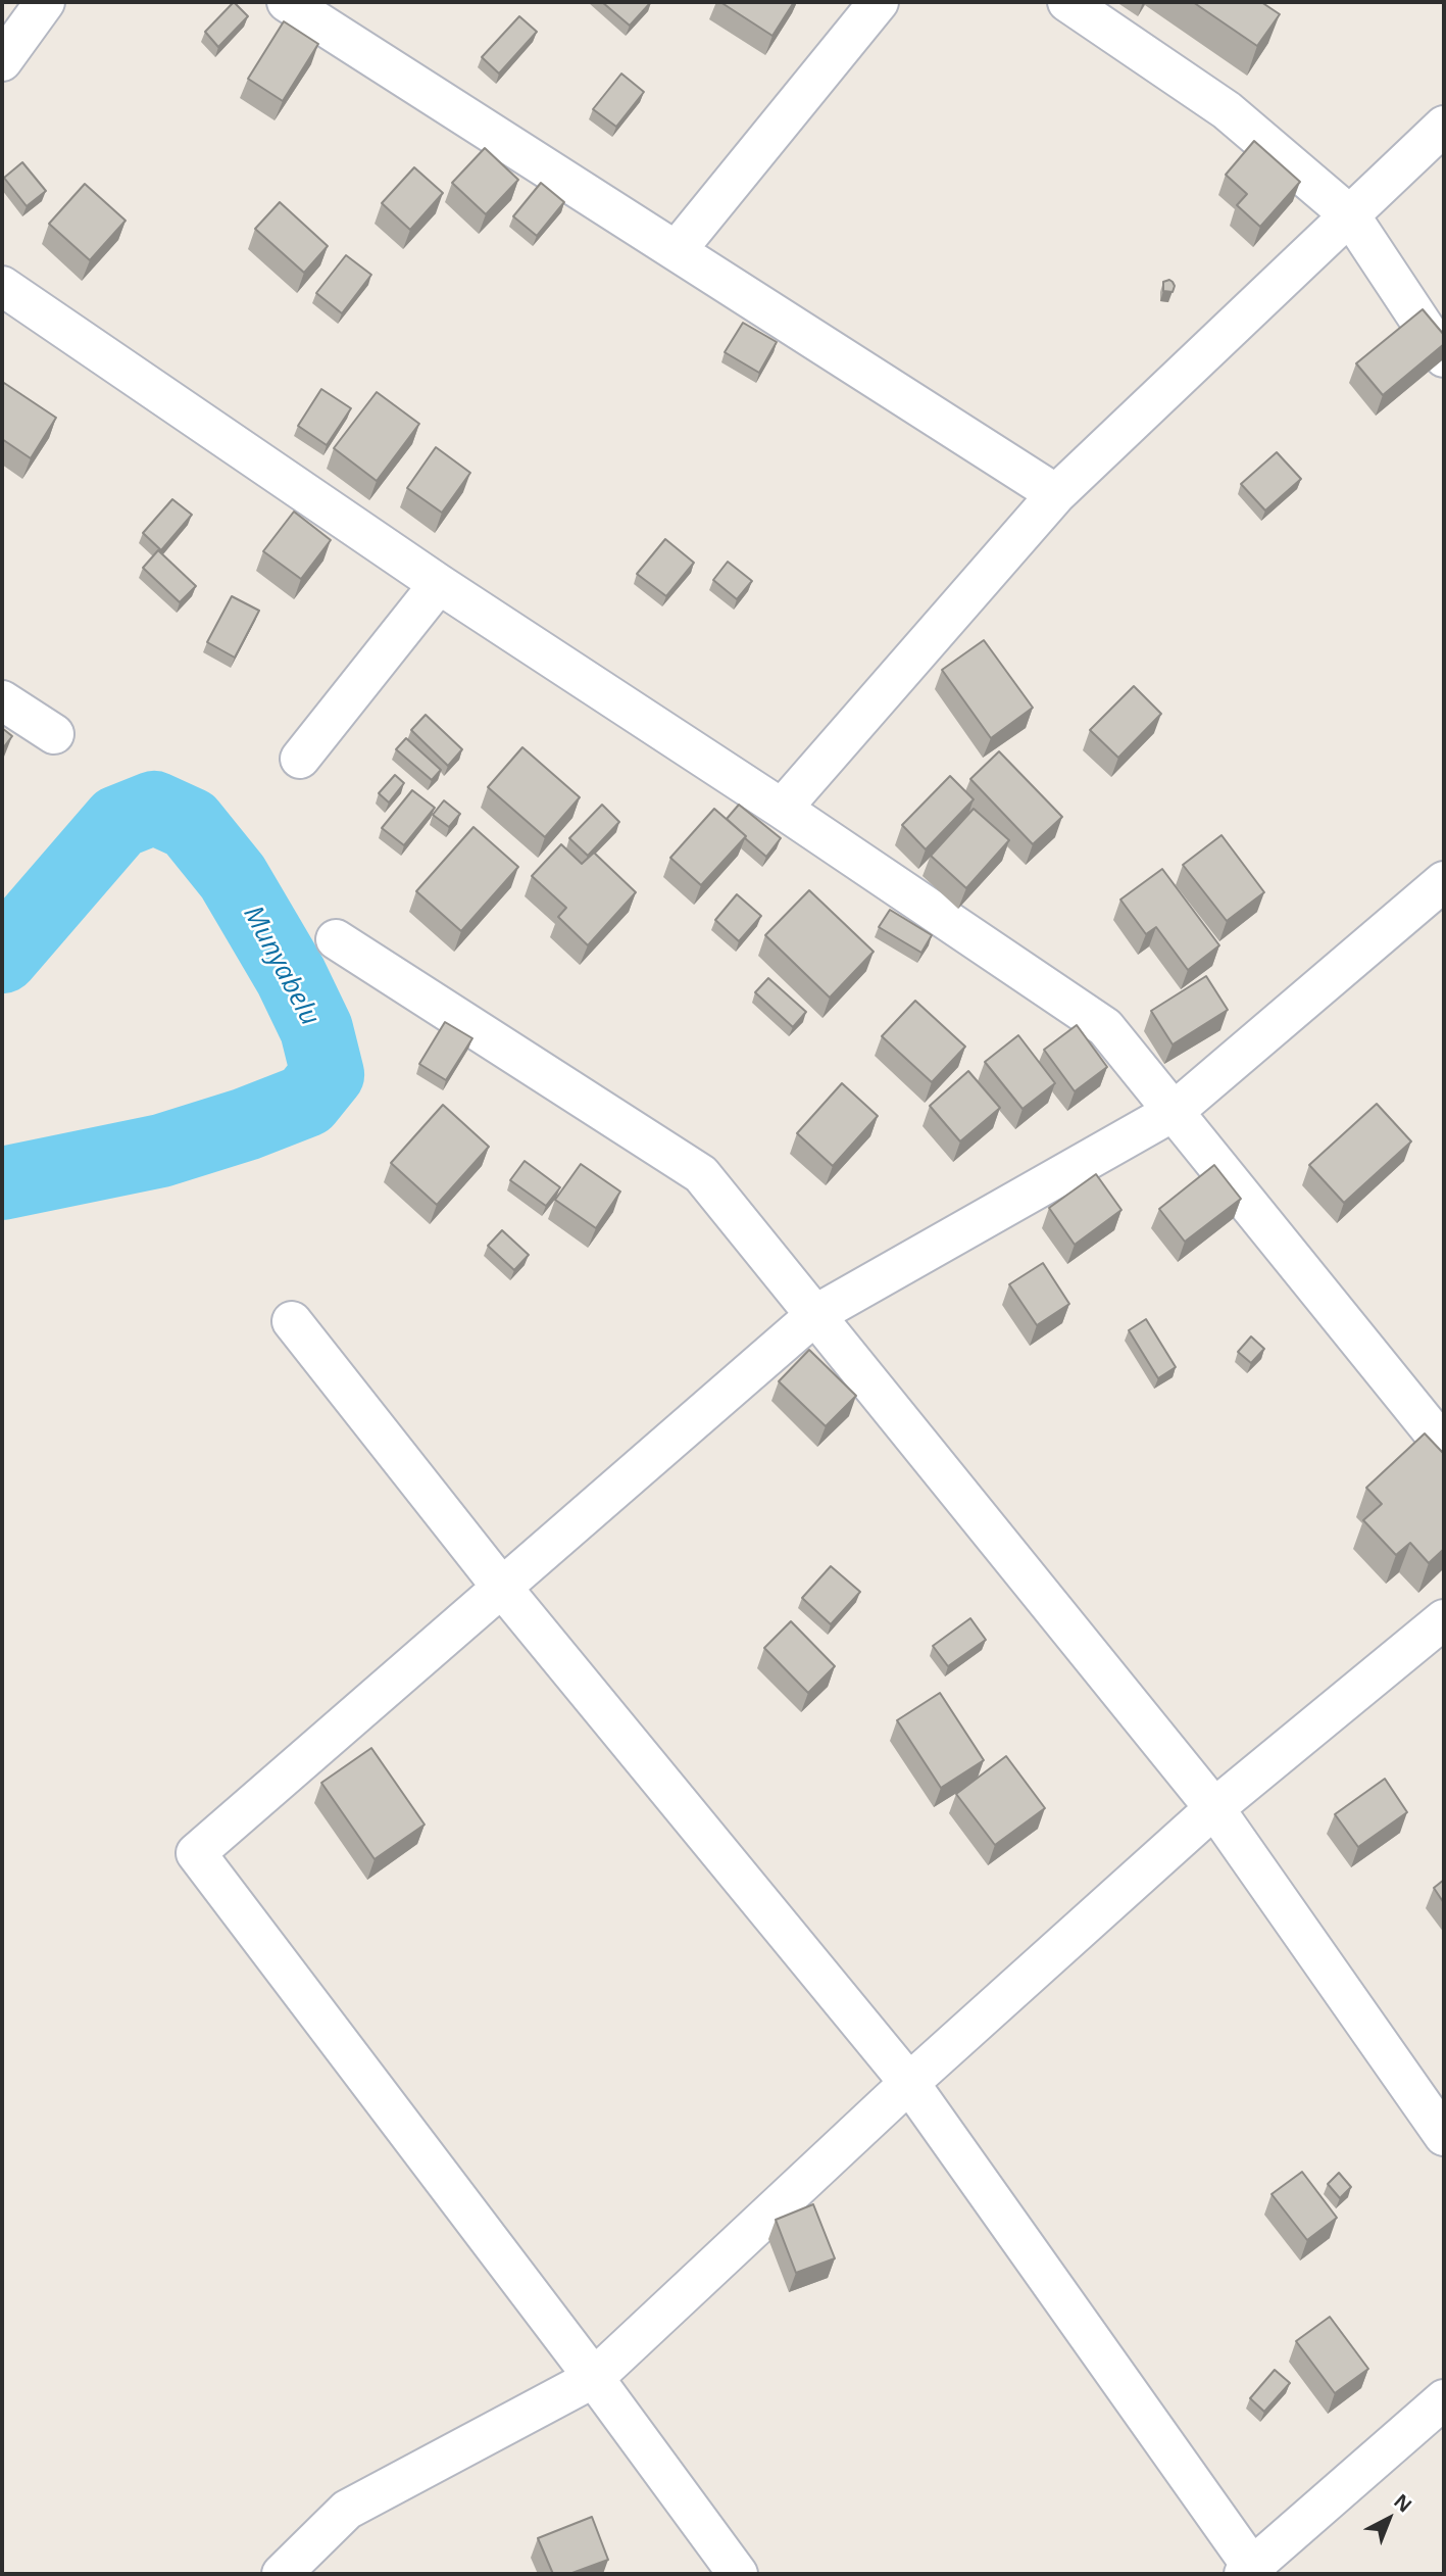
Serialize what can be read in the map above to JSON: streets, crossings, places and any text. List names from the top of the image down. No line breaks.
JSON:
{"water":["Munyabelu"],"north":"top right"}
